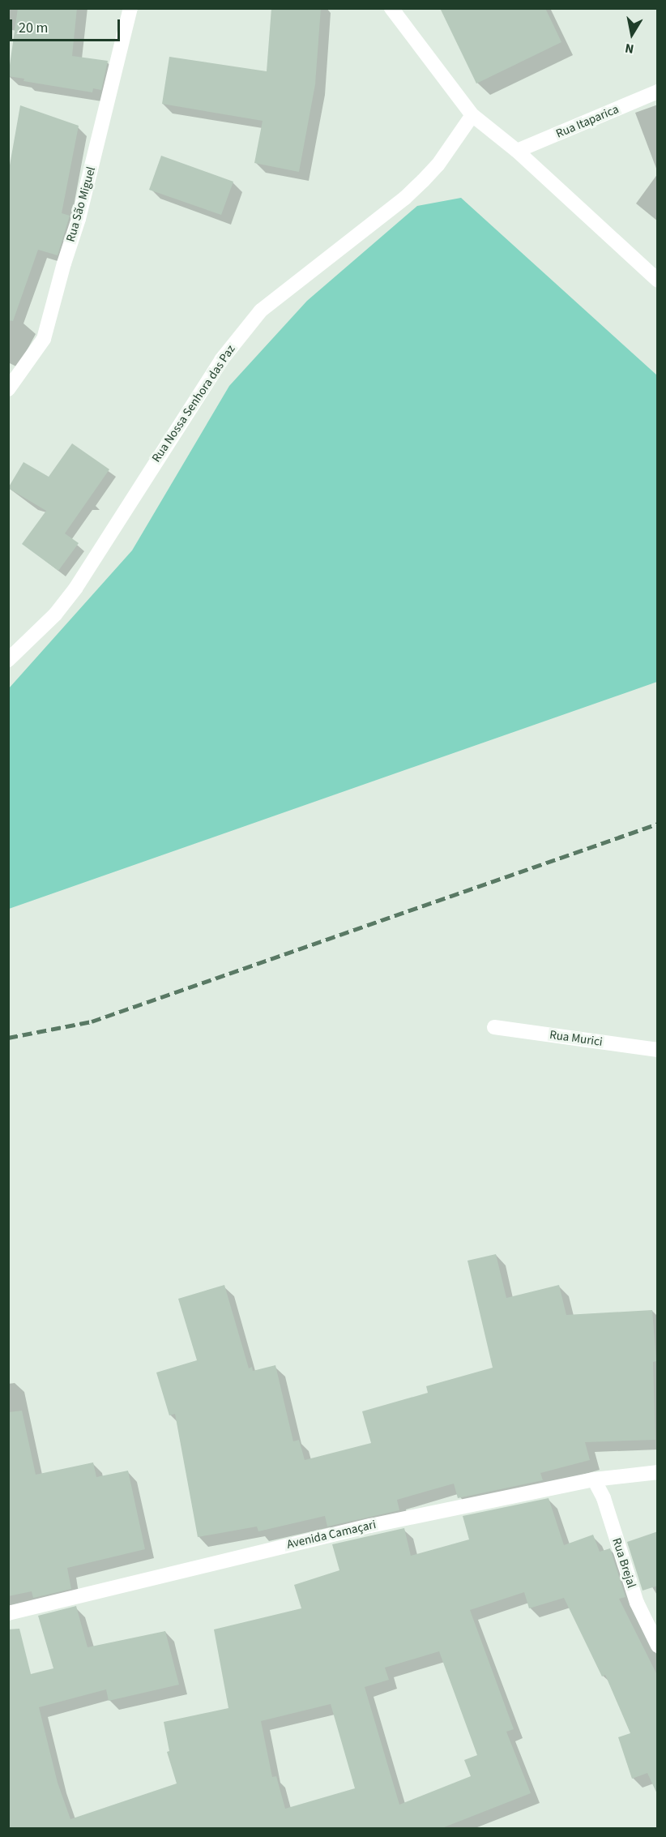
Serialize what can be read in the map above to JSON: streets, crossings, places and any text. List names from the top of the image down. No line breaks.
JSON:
{"streets":{"street":["Rua Itaparica","Rua São Miguel","Rua Nossa Senhora das Paz","Rua Murici","Avenida Camaçari","Rua Brejal"]},"crossings":[["Avenida Camaçari","Rua Brejal"]],"scale_bar":"20 m","north":"bottom"}
